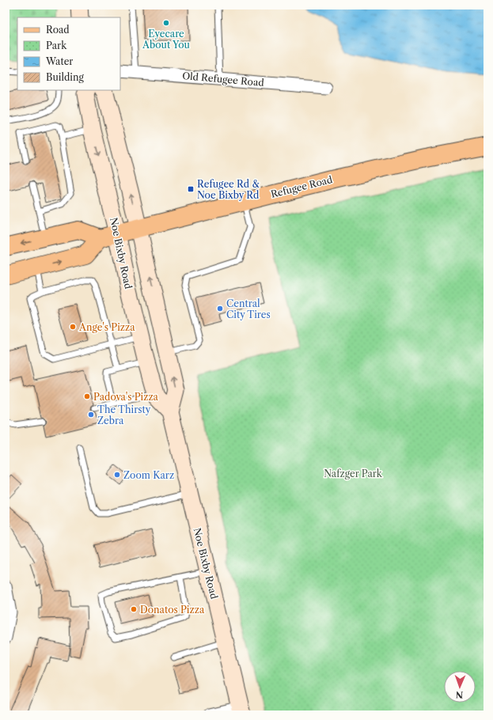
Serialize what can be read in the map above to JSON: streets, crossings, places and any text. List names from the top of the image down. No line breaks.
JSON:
{"streets":{"main road":["Refugee Road"],"street":["Old Refugee Road","Noe Bixby Road"]},"crossings":[["Refugee Road","Noe Bixby Road"]],"parks":["Nafzger Park"],"places":{"other":["Eyecare About You","Central City Tires","Ange's Pizza","Padova's Pizza","The Thirsty Zebra","Zoom Karz","Donatos Pizza"],"transit":["Refugee Rd & Noe Bixby Rd"]},"legend":["Road","Park","Water","Building"],"north":"bottom"}
